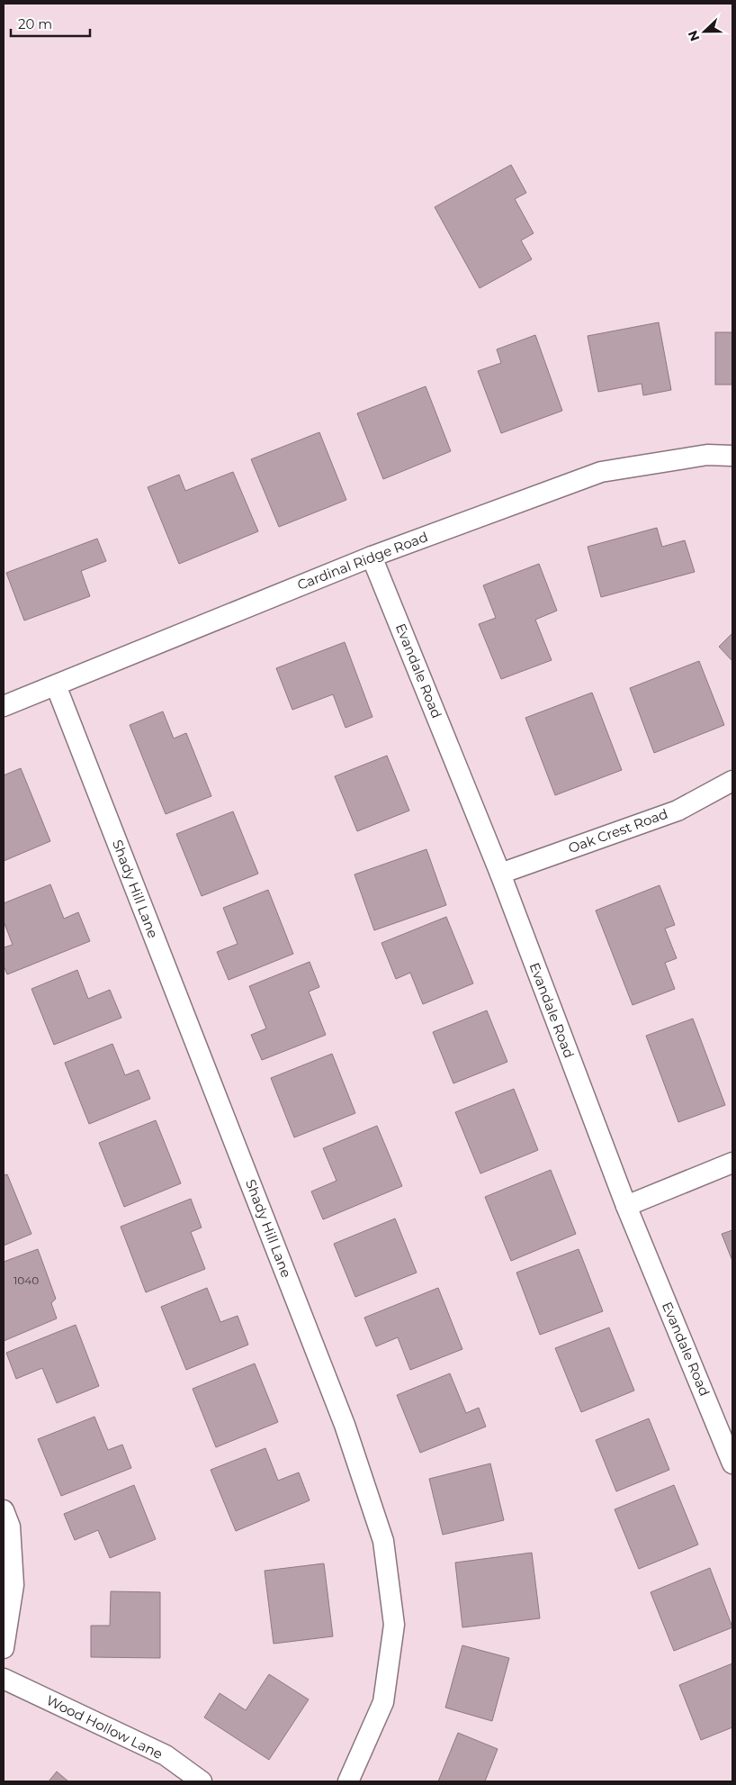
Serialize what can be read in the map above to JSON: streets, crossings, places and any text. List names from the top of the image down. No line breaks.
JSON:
{"streets":{"street":["Cardinal Ridge Road","Evandale Road","Oak Crest Road","Shady Hill Lane","Wood Hollow Lane"]},"crossings":[["Cardinal Ridge Road","Evandale Road"],["Cardinal Ridge Road","Shady Hill Lane"],["Evandale Road","Oak Crest Road"]],"house_numbers":["1040"],"scale_bar":"20 m","north":"left"}
